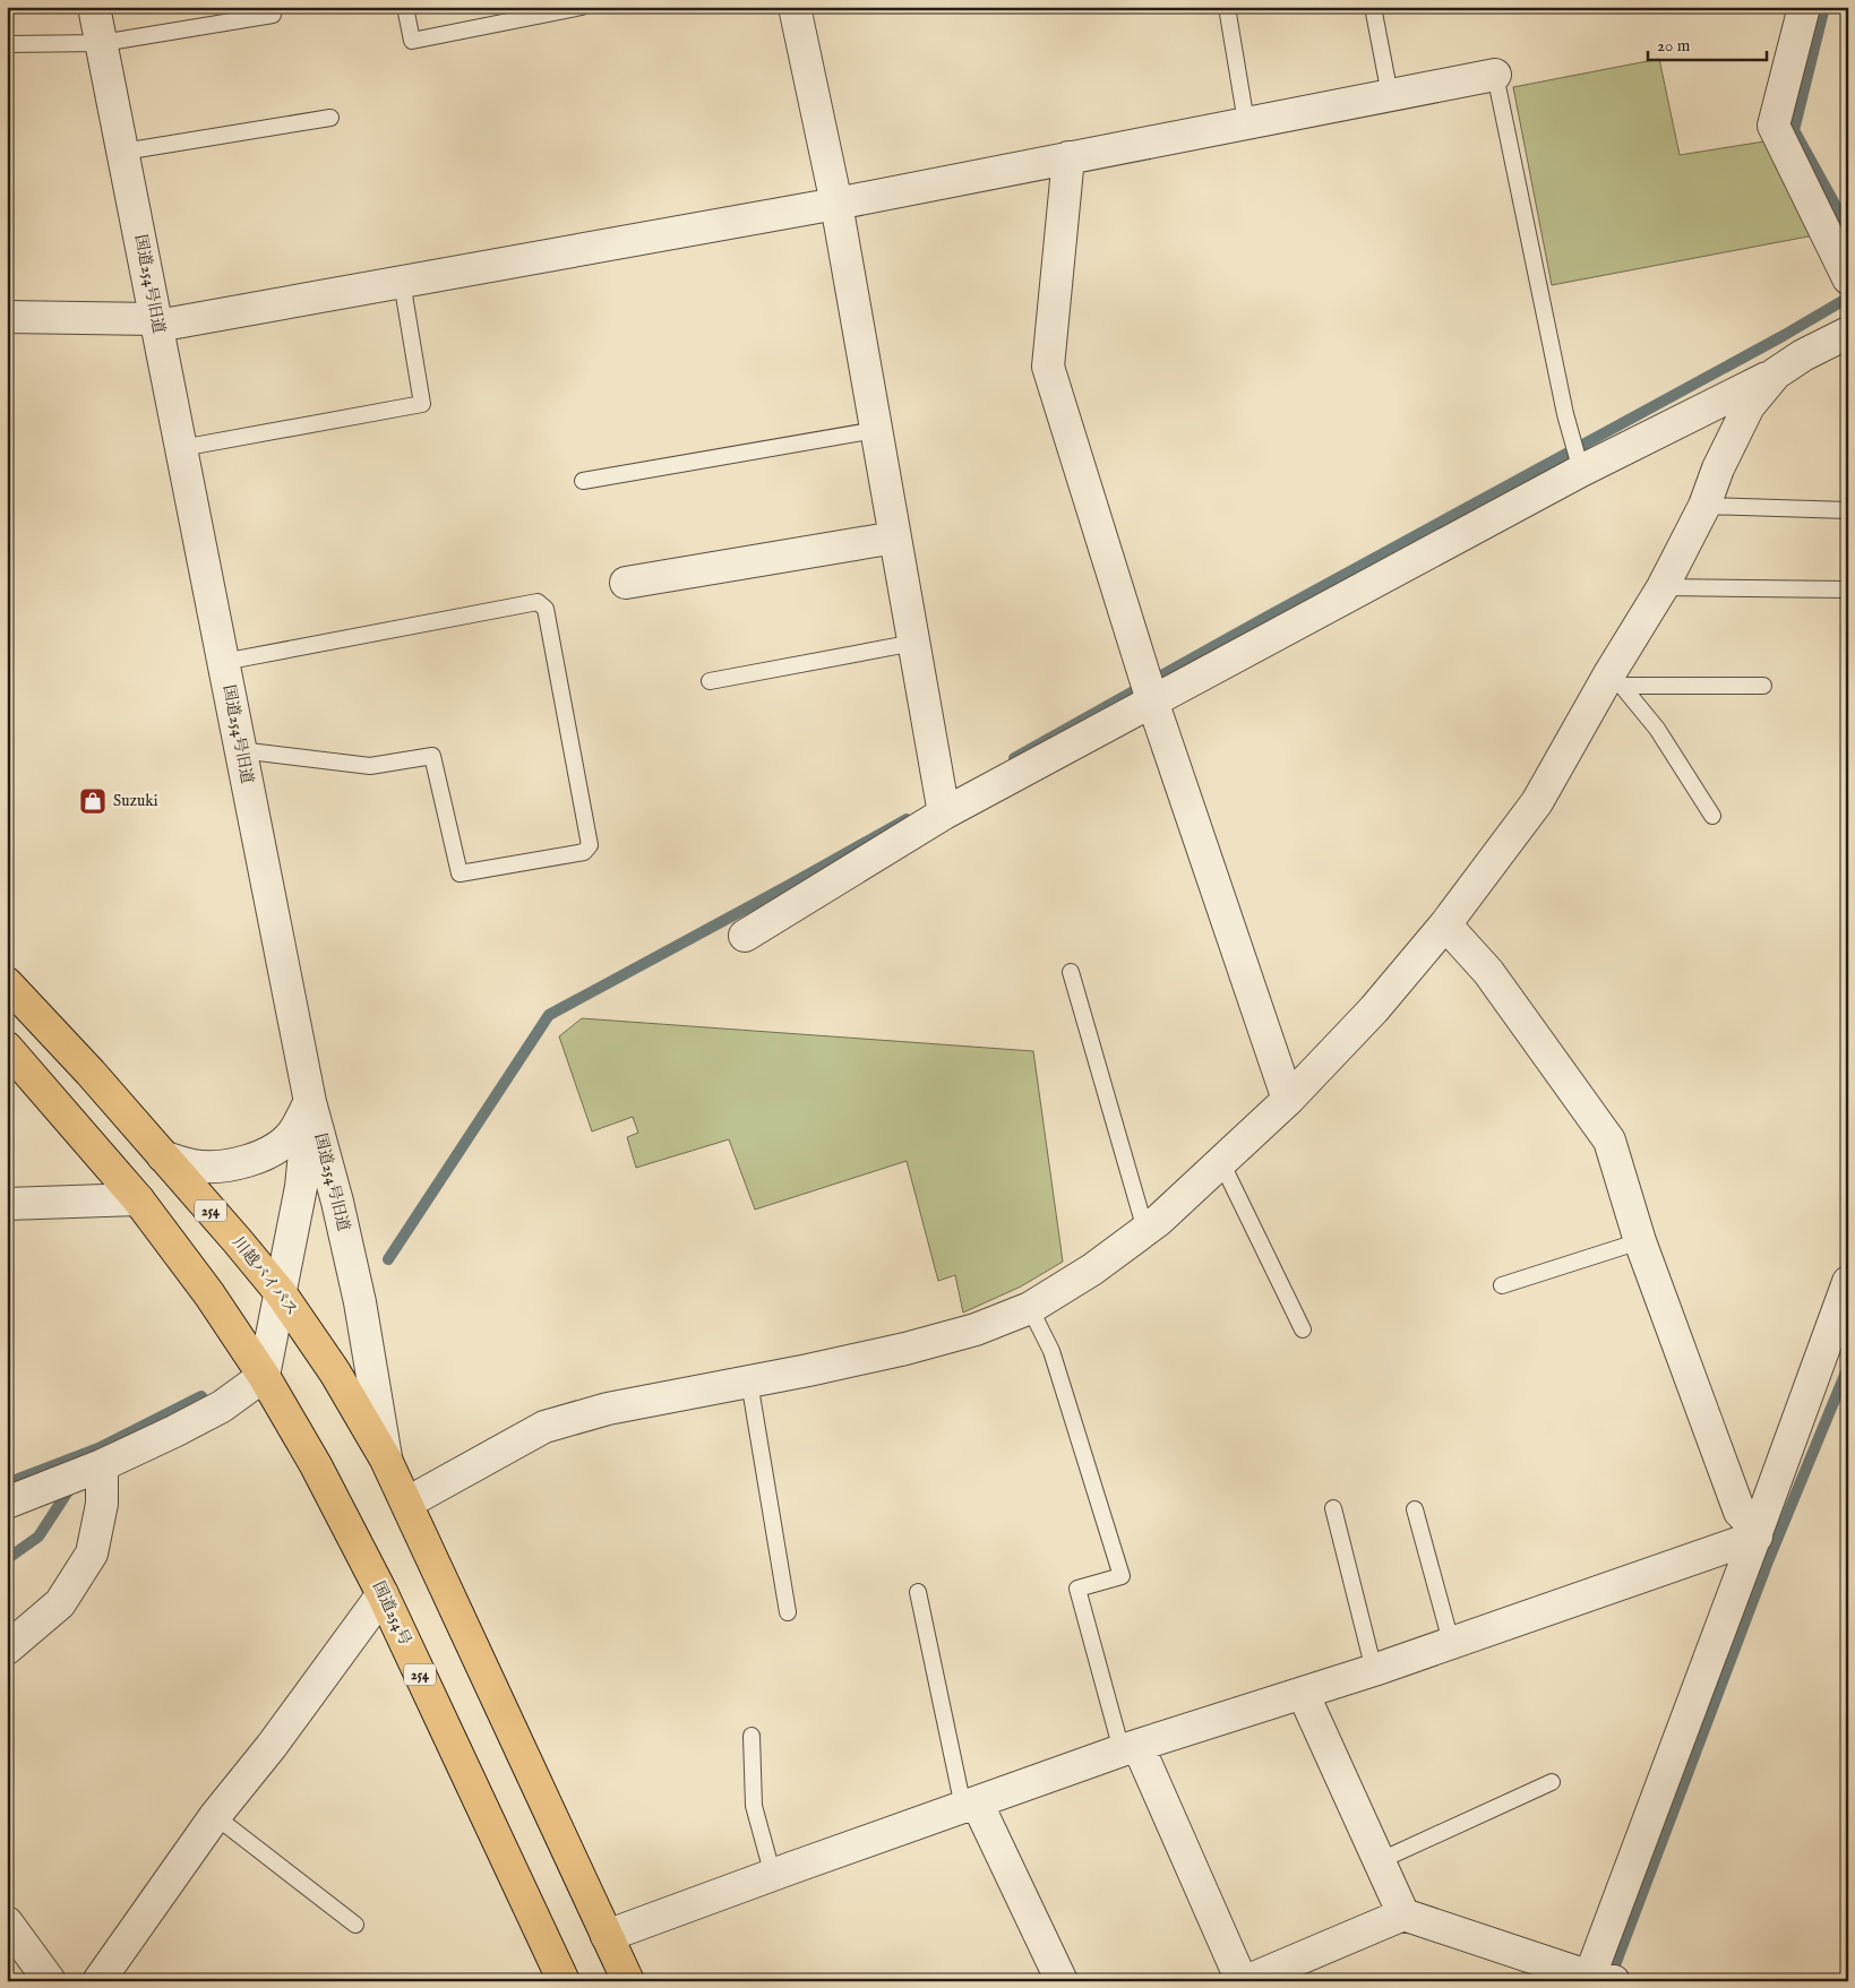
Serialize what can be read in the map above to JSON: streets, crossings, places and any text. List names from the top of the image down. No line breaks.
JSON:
{"streets":{"highway":["254","川越バイパス","国道254号"],"street":["国道254号旧道"]},"crossings":[["国道254号旧道","254"],["国道254号旧道","川越バイパス"],["254","川越バイパス"],["254","国道254号"]],"places":{"shop":["Suzuki"]},"scale_bar":"20 m"}
